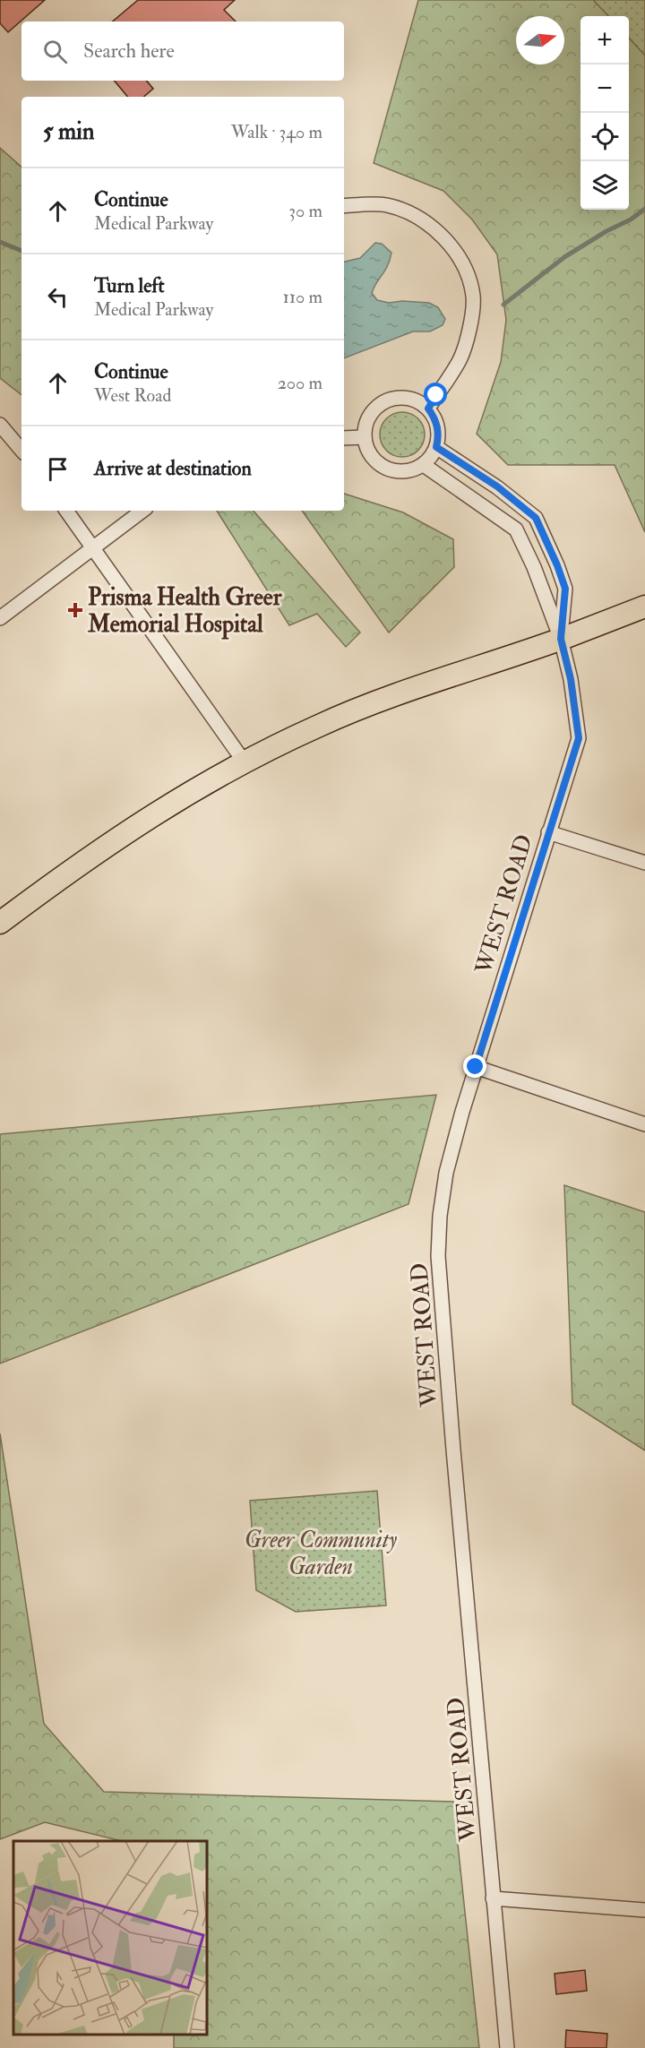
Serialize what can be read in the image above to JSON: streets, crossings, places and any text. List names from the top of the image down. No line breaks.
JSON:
{"streets":{"street":["WEST ROAD"]},"parks":["Greer Community Garden"],"places":{"health":["Prisma Health Greer Memorial Hospital"]},"north":"right","page":{"map_buttons":["+","−"],"search":"Search here","heading":["5 min","Walk · 340 m"],"list":[["Continue","Medical Parkway","30 m"],["Turn left","Medical Parkway","110 m"],["Continue","West Road","200 m"],"Arrive at destination"]}}
